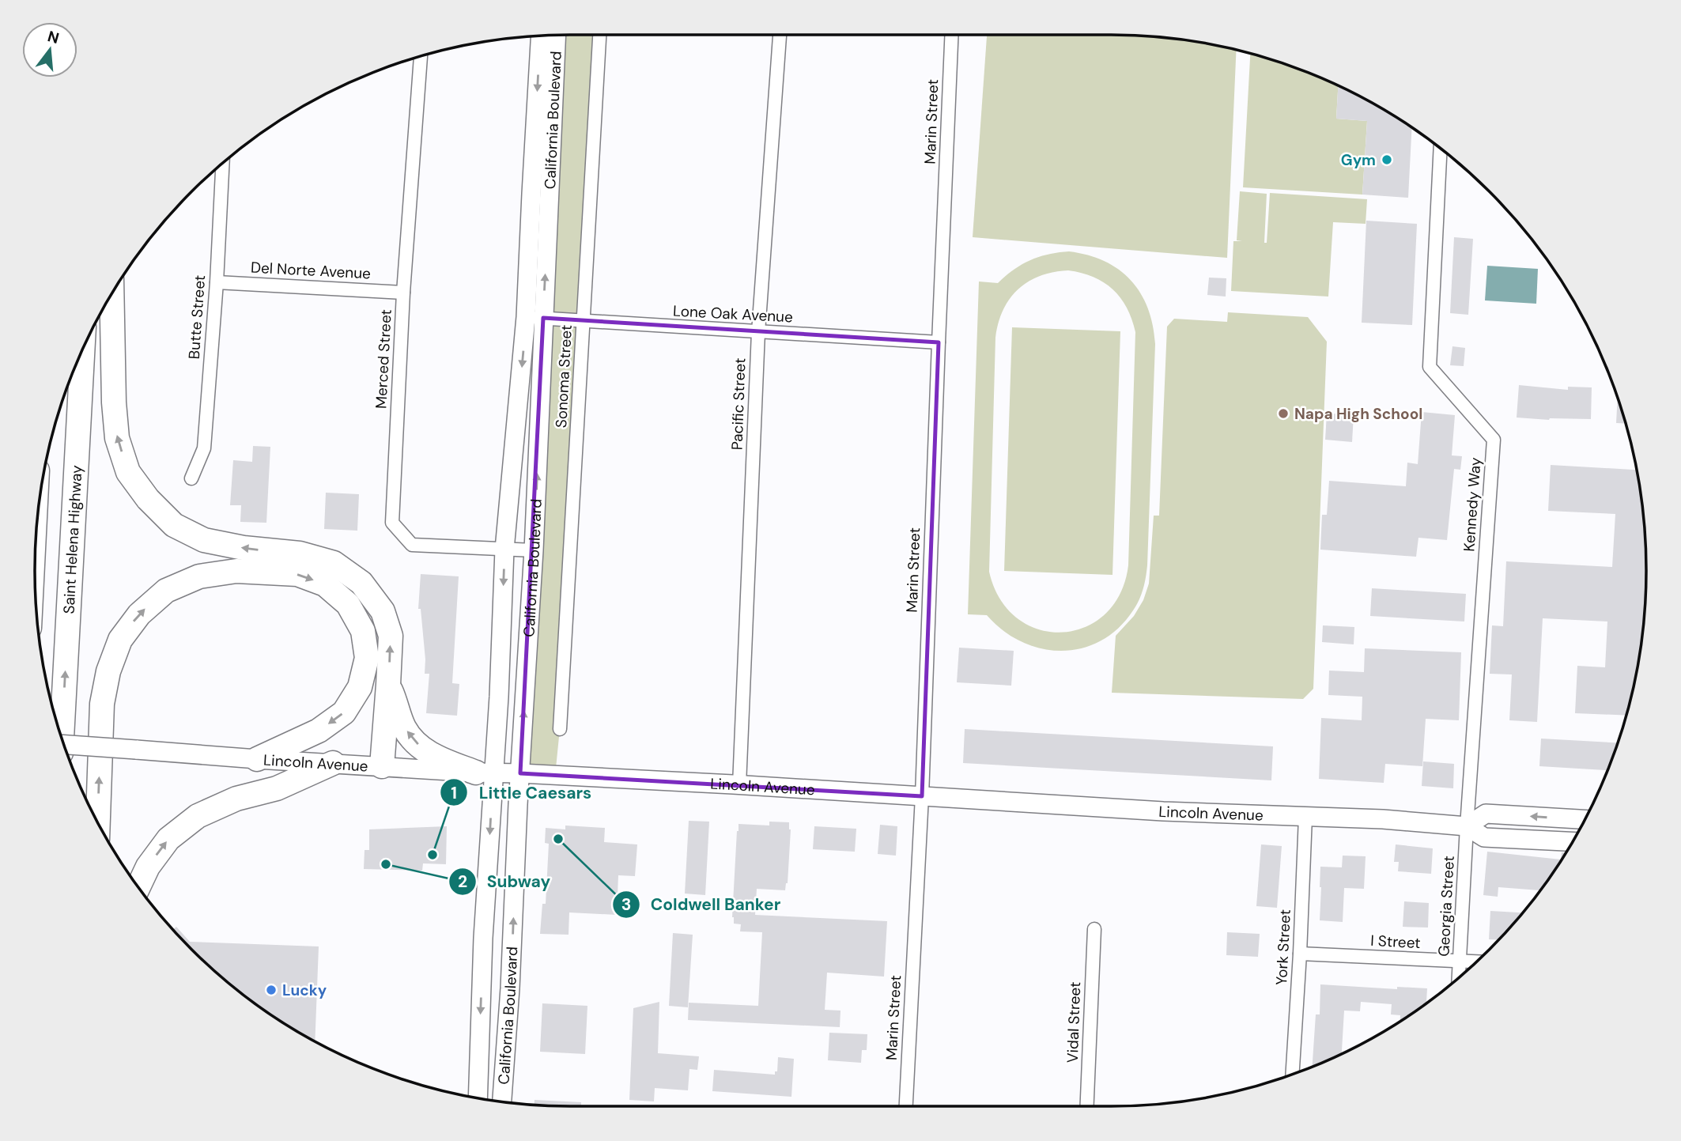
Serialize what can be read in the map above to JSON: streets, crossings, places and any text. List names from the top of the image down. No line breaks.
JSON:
{"streets":{"highway":["Saint Helena Highway"],"street":["California Boulevard","Marin Street","Del Norte Avenue","Lone Oak Avenue","Butte Street","Merced Street","Sonoma Street","Pacific Street","Kennedy Way","Lincoln Avenue","Georgia Street","I Street","York Street","Vidal Street"]},"crossings":[["California Boulevard","Lone Oak Avenue"],["California Boulevard","Merced Street"],["California Boulevard","Lincoln Avenue"],["Marin Street","Lone Oak Avenue"],["Marin Street","Lincoln Avenue"],["Del Norte Avenue","Butte Street"],["Del Norte Avenue","Merced Street"],["Lone Oak Avenue","Sonoma Street"],["Lone Oak Avenue","Pacific Street"],["Pacific Street","Lincoln Avenue"],["Kennedy Way","Lincoln Avenue"],["Kennedy Way","Georgia Street"],["Lincoln Avenue","Georgia Street"],["Lincoln Avenue","York Street"],["Georgia Street","I Street"],["I Street","York Street"]],"one_way":["Saint Helena Highway"],"places":["Gym","Napa High School","Coldwell Banker","Little Caesars","Subway","Lucky"],"north":"top"}
